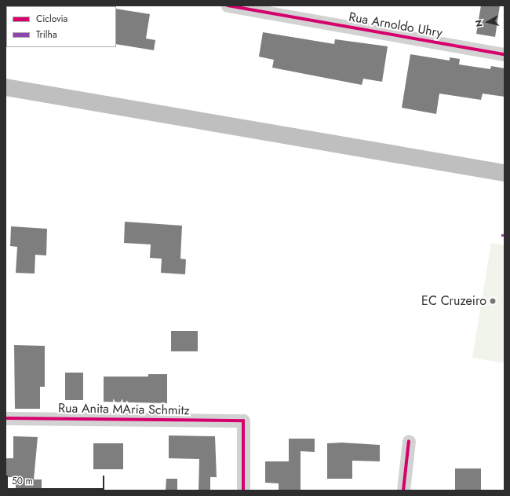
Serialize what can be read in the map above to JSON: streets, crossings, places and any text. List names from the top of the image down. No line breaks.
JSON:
{"streets":{"street":["Rua Arnoldo Uhry","Rua Anita MAria Schmitz"]},"places":["EC Cruzeiro"],"legend":["Ciclovia","Trilha"],"scale_bar":"50 m","north":"left"}
